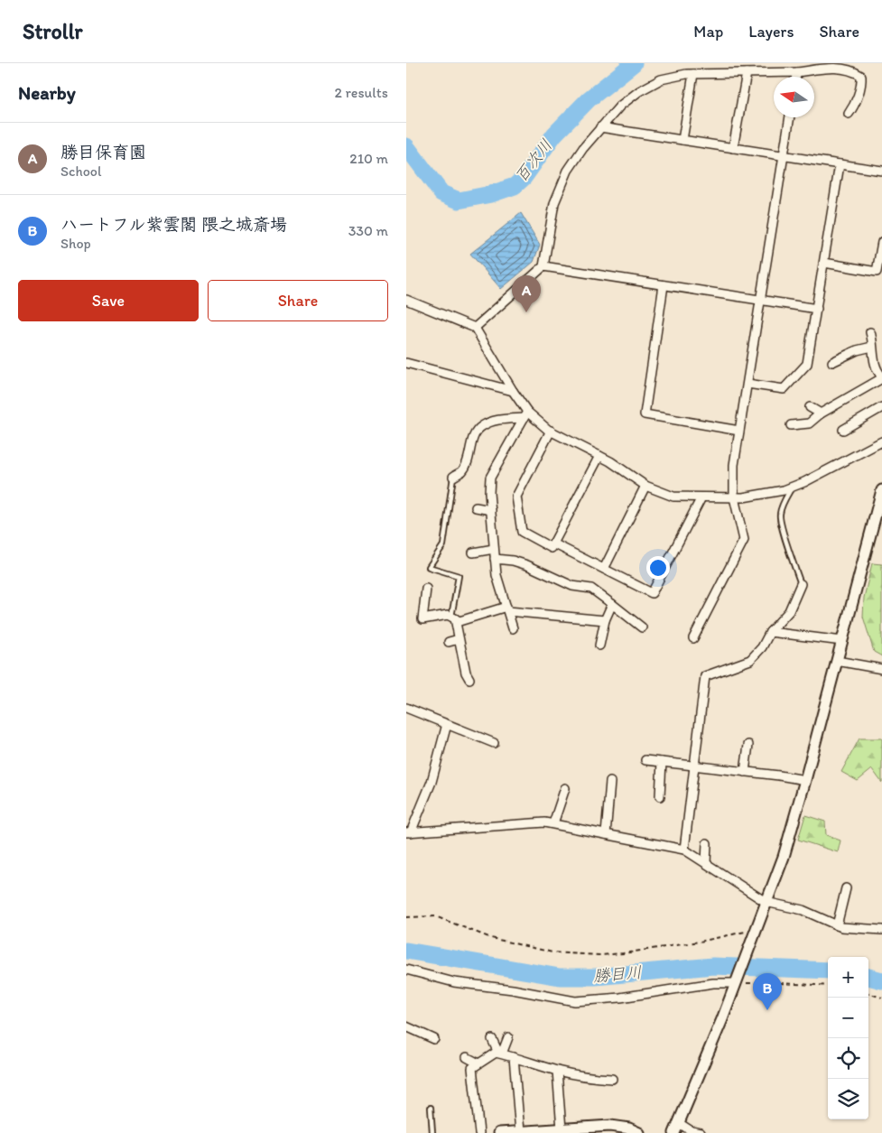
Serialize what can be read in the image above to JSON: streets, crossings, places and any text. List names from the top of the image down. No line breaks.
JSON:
{"water":["百次川","勝目川"],"north":"left","page":{"header":"Strollr","nav":["Map","Layers","Share"],"heading":["Nearby","2 results"],"list":[{"mark":"A","name":"勝目保育園","note":"School","value":"210 m"},{"mark":"B","name":"ハートフル紫雲閣 隈之城斎場","note":"Shop","value":"330 m"}],"buttons":["Save","Share"],"pins":["A","B"],"map_buttons":["+","−"]}}
